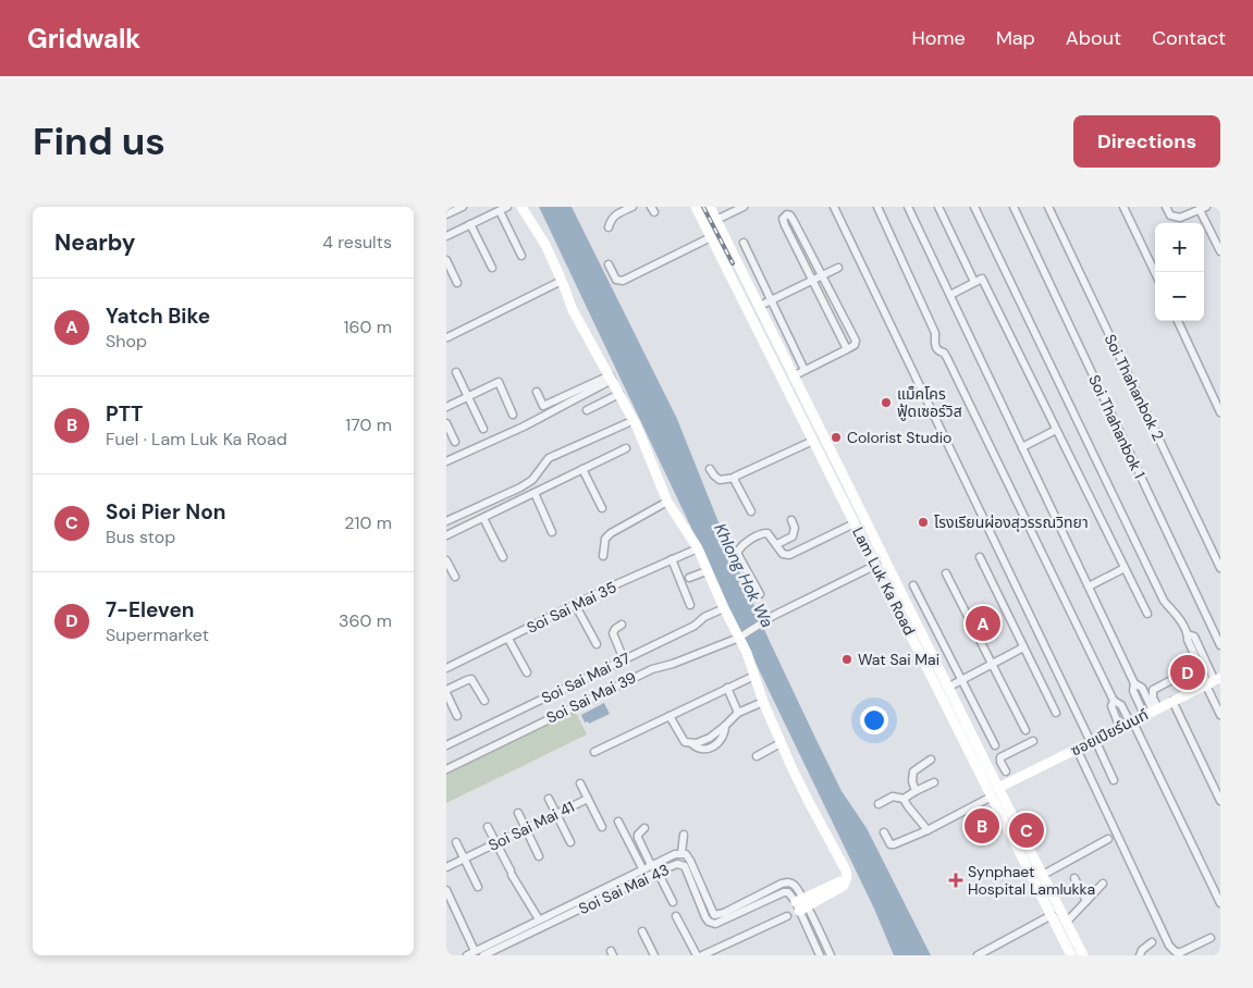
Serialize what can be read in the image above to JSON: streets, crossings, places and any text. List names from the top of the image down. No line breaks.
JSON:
{"streets":{"main road":["Lam Luk Ka Road","ซอยเปียร์นนท์"],"street":["Soi Thahanbok 2","Soi Thahanbok 1","Soi Sai Mai 35","Soi Sai Mai 37","Soi Sai Mai 39","Soi Sai Mai 41","Soi Sai Mai 43"]},"crossings":[["Lam Luk Ka Road","Soi Sai Mai 39"],["Lam Luk Ka Road","ซอยเปียร์นนท์"]],"water":["Khlong Hok Wa"],"places":{"other":["แม็คโคร ฟู้ดเซอร์วิส","Colorist Studio","โรงเรียนผ่องสุวรรณวิทยา","Wat Sai Mai"],"health":["Synphaet Hospital Lamlukka"]},"page":{"header":"Gridwalk","nav":["Home","Map","About","Contact"],"buttons":"Directions","title":"Find us","heading":["Nearby","4 results"],"map_buttons":["+","−"],"list":[{"mark":"A","name":"Yatch Bike","note":"Shop","value":"160 m"},{"mark":"B","name":"PTT","note":"Fuel · Lam Luk Ka Road","value":"170 m"},{"mark":"C","name":"Soi Pier Non","note":"Bus stop","value":"210 m"},{"mark":"D","name":"7-Eleven","note":"Supermarket","value":"360 m"}],"pins":["A","D","B","C"]}}
